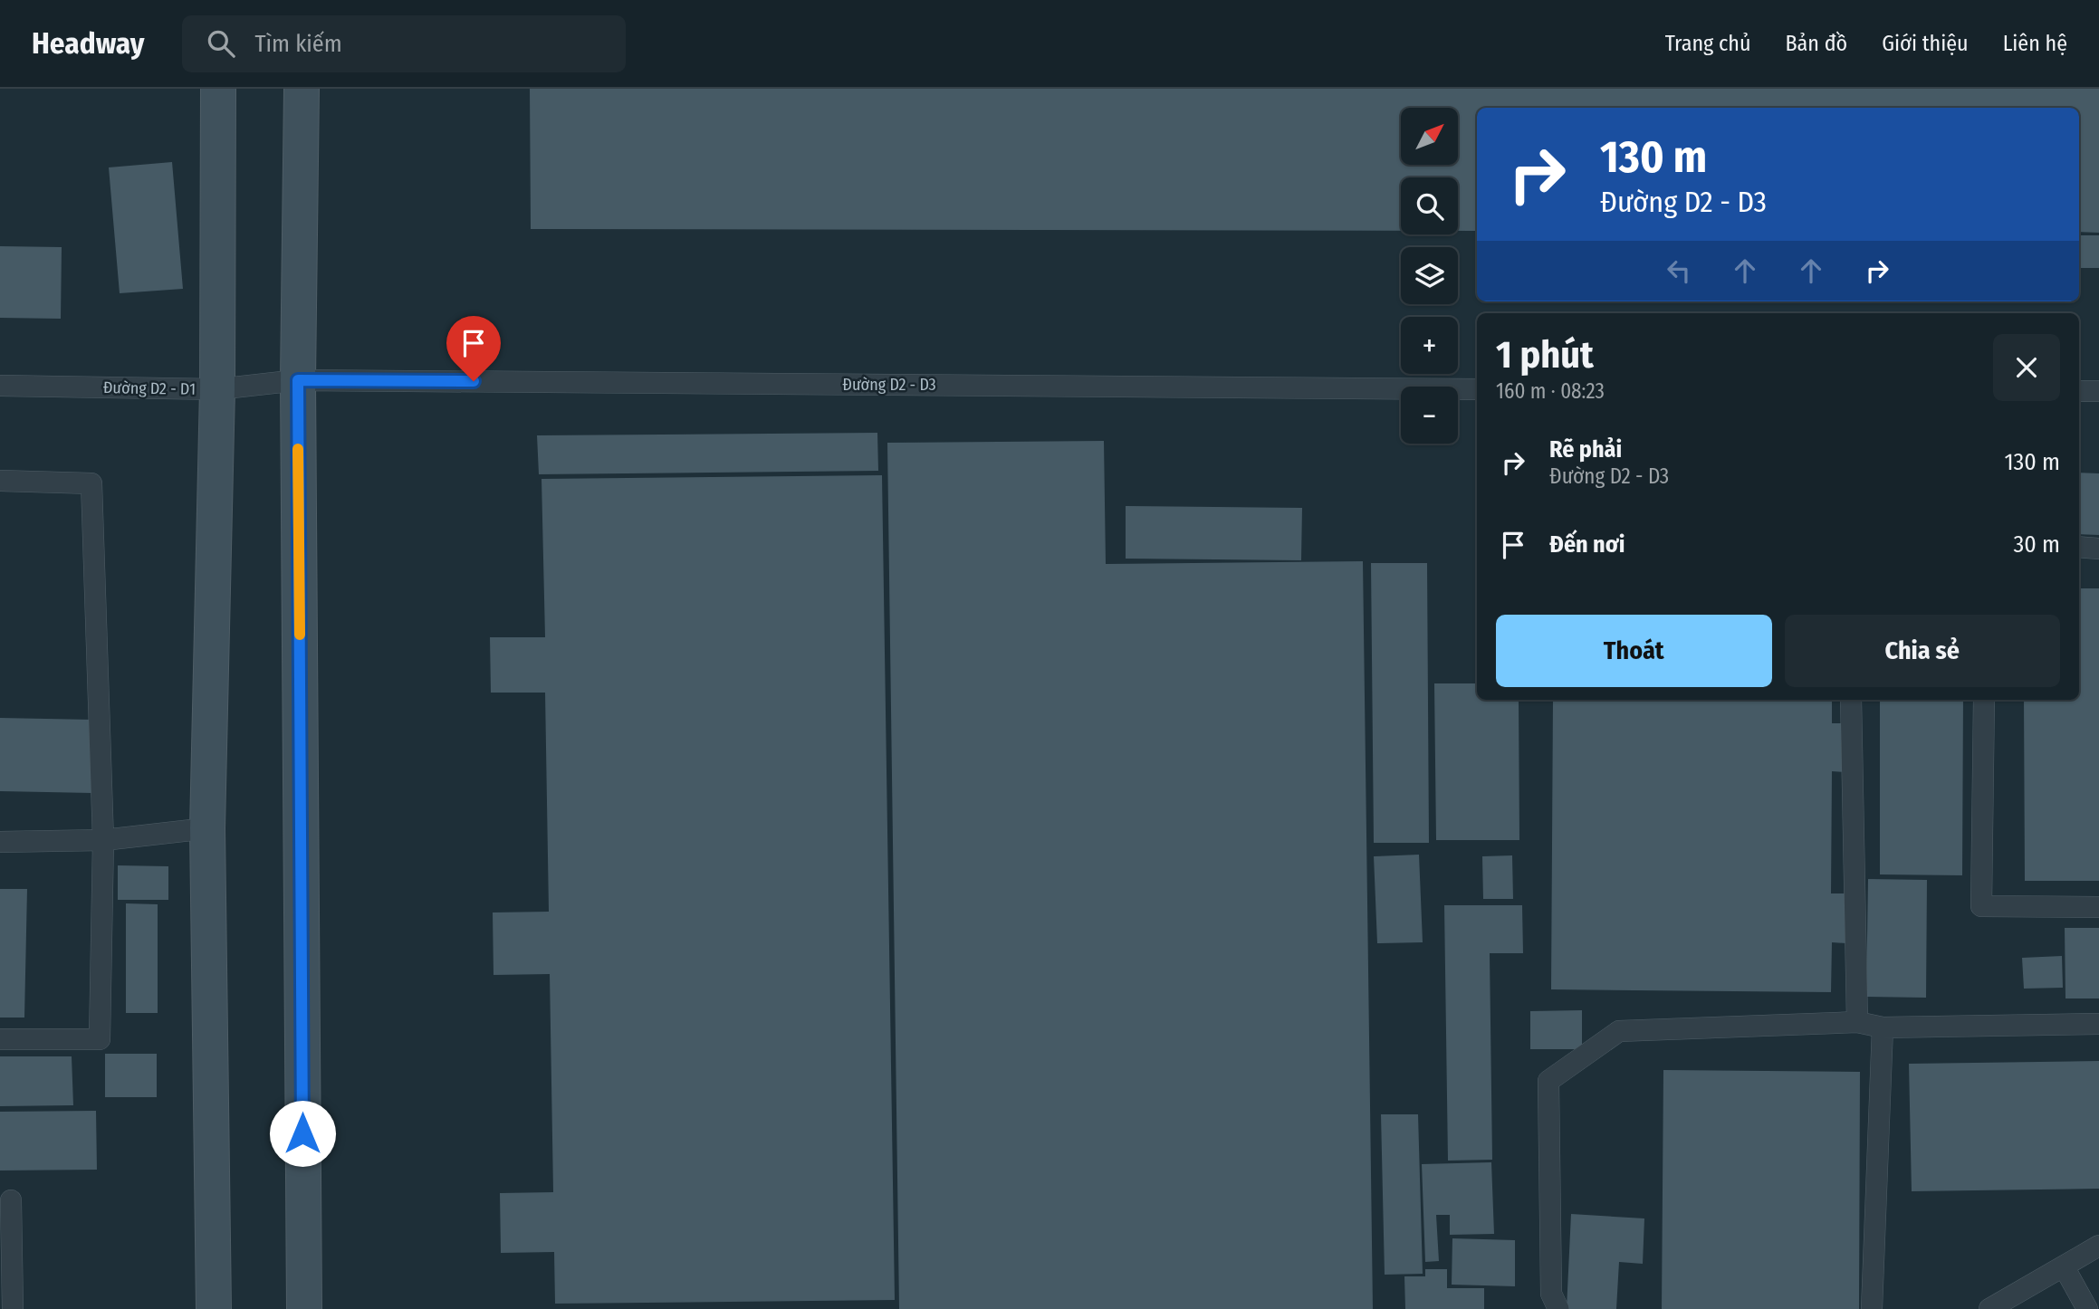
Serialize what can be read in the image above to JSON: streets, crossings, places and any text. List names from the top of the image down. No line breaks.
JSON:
{"streets":{"lane":["Đường D2 - D3","Đường D2 - D1"]},"crossings":[["Đường D2 - D3","Đường D2 - D1"]],"north":"top right","page":{"header":"Headway","search":"Tìm kiếm","nav":["Trang chủ","Bản đồ","Giới thiệu","Liên hệ"],"map_buttons":["+","−"],"turn":["130 m","Đường D2 - D3"],"heading":["1 phút","160 m · 08:23"],"list":[{"name":"Rẽ phải","note":"Đường D2 - D3","value":"130 m"},{"name":"Đến nơi","value":"30 m"}],"buttons":["Thoát","Chia sẻ"]}}
